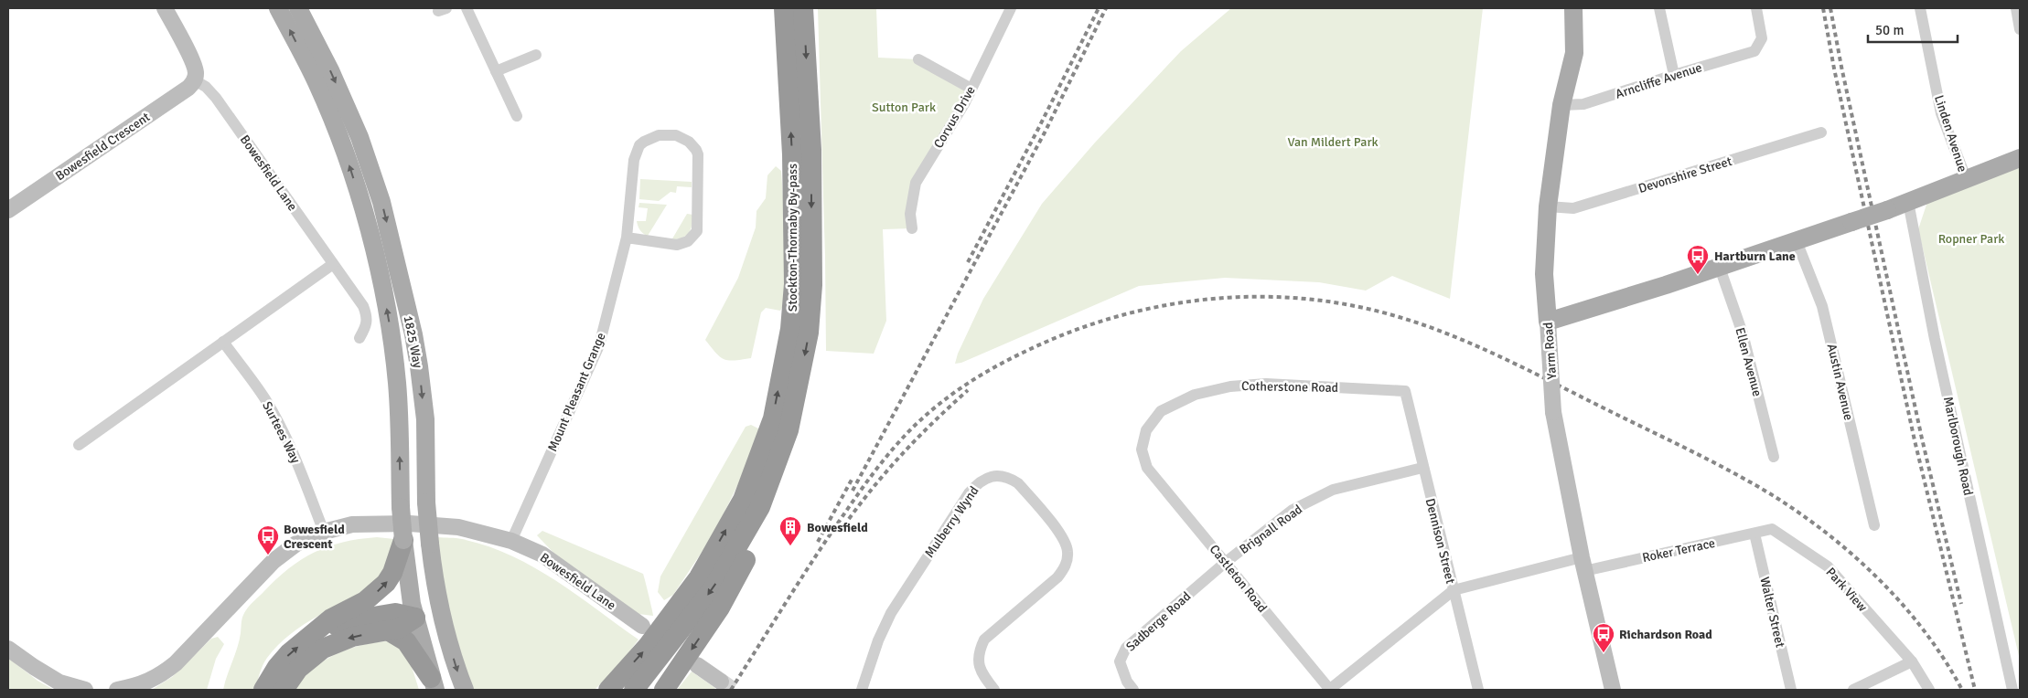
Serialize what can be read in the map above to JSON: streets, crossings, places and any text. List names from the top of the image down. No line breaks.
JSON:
{"streets":{"highway":["Stockton-Thornaby By-pass"],"main road":["1825 Way","Yarm Road"],"street":["Arncliffe Avenue","Corvus Drive","Linden Avenue","Bowesfield Crescent","Bowesfield Lane","Devonshire Street","Ellen Avenue","Austin Avenue","Cotherstone Road","Mount Pleasant Grange","Surtees Way","Marlborough Road","Mulberry Wynd","Brignall Road","Dennison Street","Roker Terrace","Castleton Road","Park View","Walter Street","Sadberge Road"]},"crossings":[["Arncliffe Avenue","Yarm Road"],["Bowesfield Crescent","Bowesfield Lane"],["Bowesfield Lane","Mount Pleasant Grange"],["Devonshire Street","Yarm Road"],["Yarm Road","Roker Terrace"],["Cotherstone Road","Dennison Street"],["Cotherstone Road","Castleton Road"],["Brignall Road","Dennison Street"],["Brignall Road","Castleton Road"],["Brignall Road","Sadberge Road"],["Roker Terrace","Park View"],["Roker Terrace","Walter Street"],["Castleton Road","Sadberge Road"]],"parks":["Sutton Park","Van Mildert Park","Ropner Park"],"places":{"bus stop":["Hartburn Lane","Bowesfield Crescent","Richardson Road"],"building":["Bowesfield"]},"scale_bar":"50 m"}
